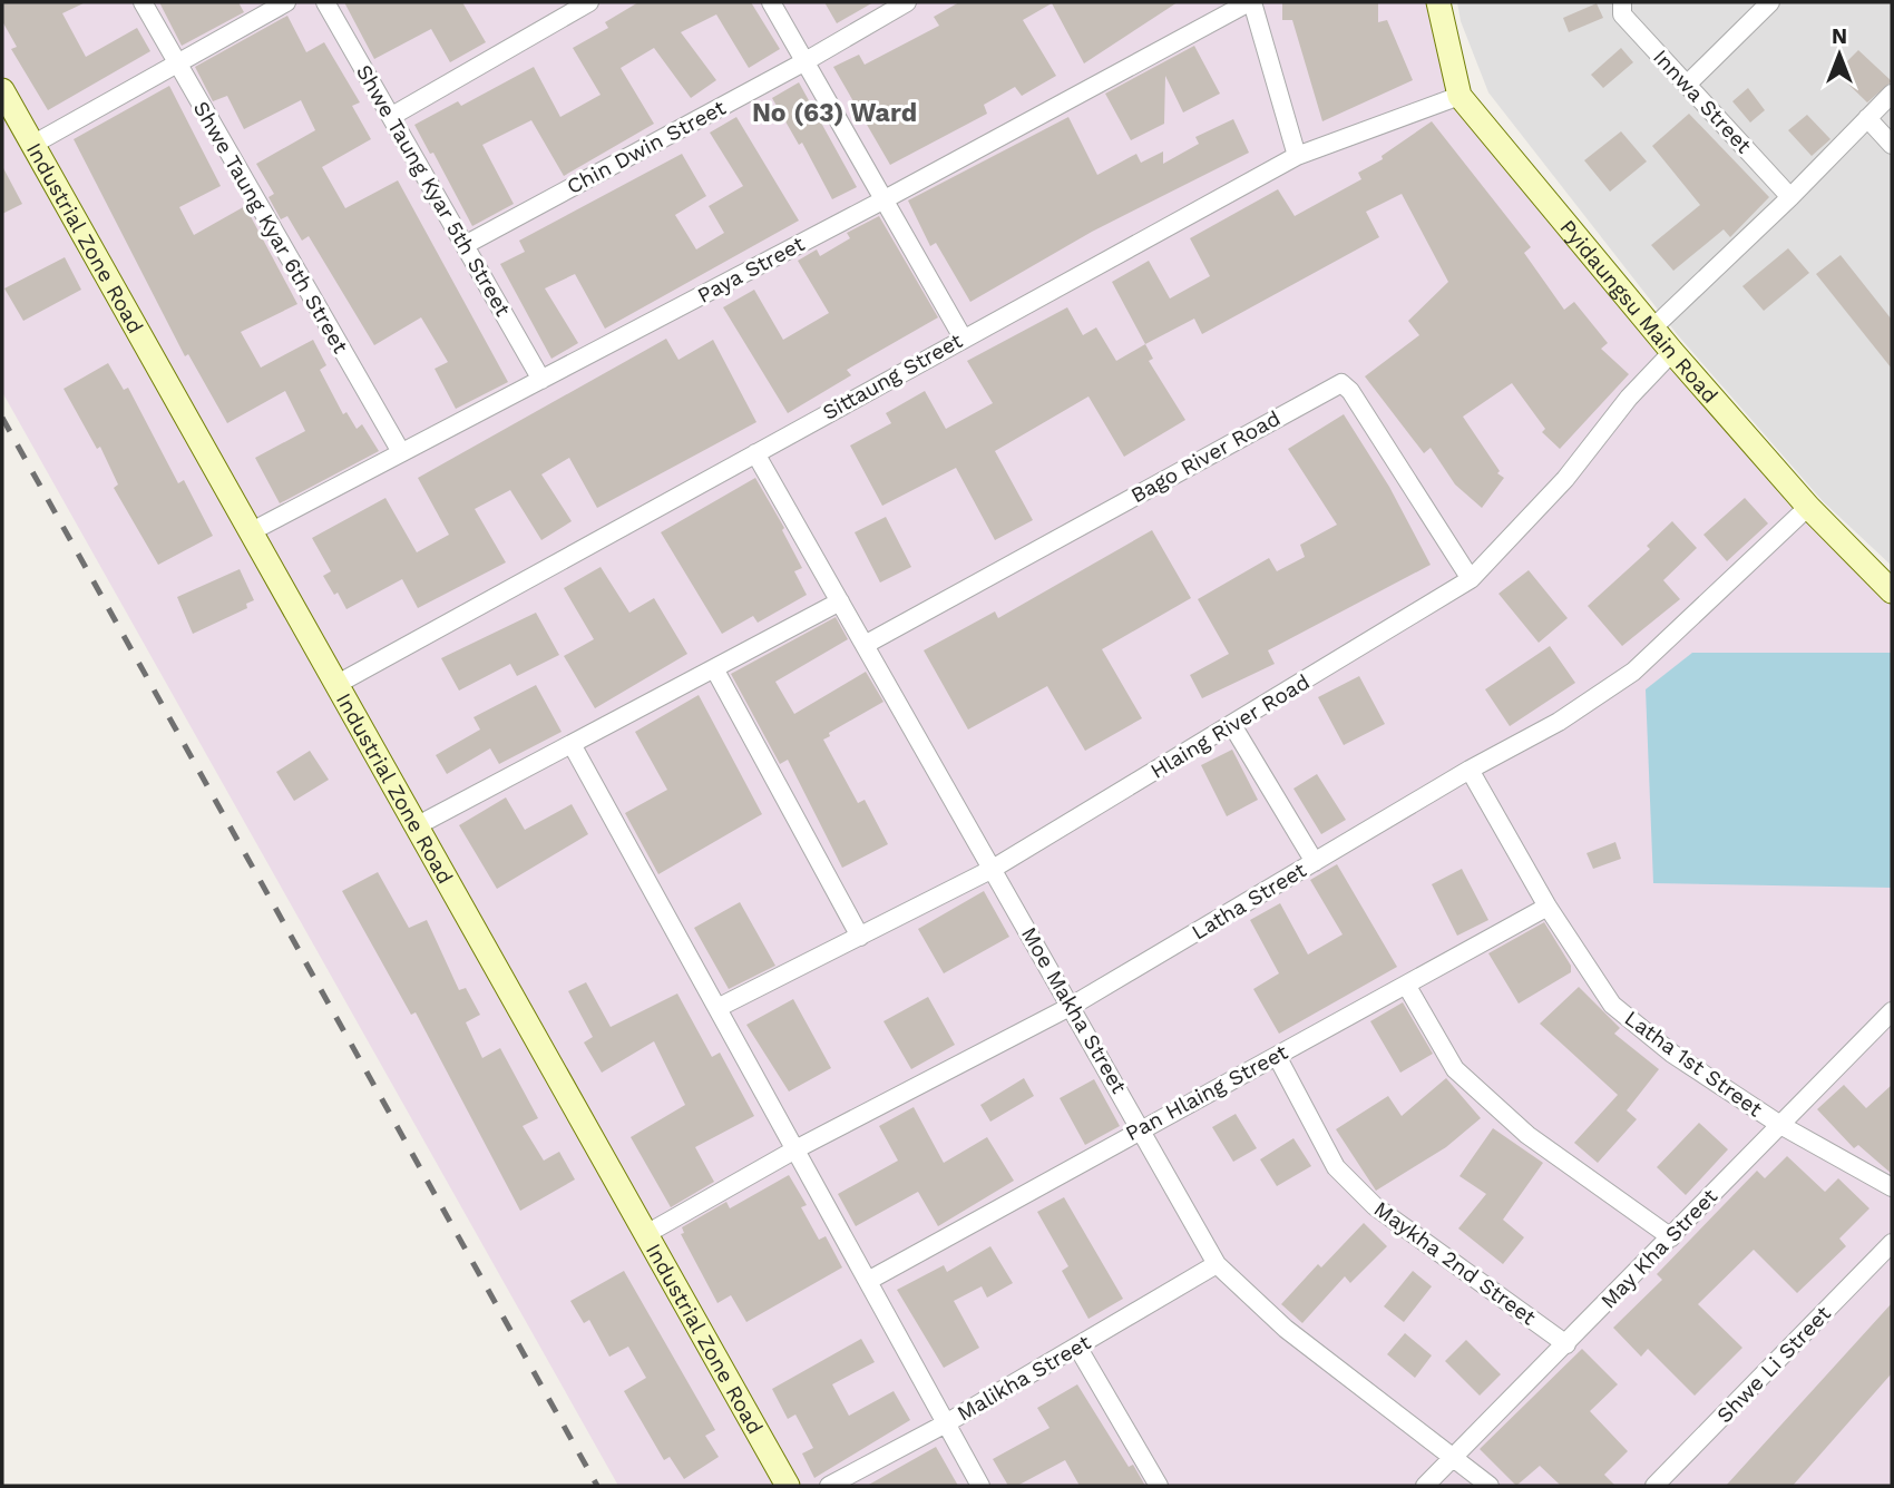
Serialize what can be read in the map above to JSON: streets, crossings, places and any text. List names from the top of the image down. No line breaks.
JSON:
{"streets":{"street":["Innwa Street","Chin Dwin Street","Shwe Taung Kyar 5th Street","Shwe Taung Kyar 6th Street","Industrial Zone Road","Paya Street","Pyidaungsu Main Road","Sittaung Street","Bago River Road","Hlaing River Road","Latha Street","Moe Makha Street","Latha 1st Street","Pan Hlaing Street","May Kha Street","Maykha 2nd Street","Shwe Li Street","Malikha Street"]},"crossings":[["Chin Dwin Street","Shwe Taung Kyar 5th Street"],["Shwe Taung Kyar 5th Street","Paya Street"],["Shwe Taung Kyar 6th Street","Paya Street"],["Industrial Zone Road","Paya Street"],["Industrial Zone Road","Sittaung Street"],["Industrial Zone Road","Latha Street"],["Paya Street","Sittaung Street"],["Pyidaungsu Main Road","Sittaung Street"],["Pyidaungsu Main Road","Hlaing River Road"],["Pyidaungsu Main Road","Latha Street"],["Sittaung Street","Moe Makha Street"],["Bago River Road","Hlaing River Road"],["Bago River Road","Moe Makha Street"],["Hlaing River Road","Moe Makha Street"],["Latha Street","Moe Makha Street"],["Latha Street","Latha 1st Street"],["Moe Makha Street","Pan Hlaing Street"],["Moe Makha Street","May Kha Street"],["Moe Makha Street","Malikha Street"],["Latha 1st Street","Pan Hlaing Street"],["Latha 1st Street","May Kha Street"],["Pan Hlaing Street","Maykha 2nd Street"],["May Kha Street","Maykha 2nd Street"]],"districts":["No (63) Ward"],"north":"top"}
